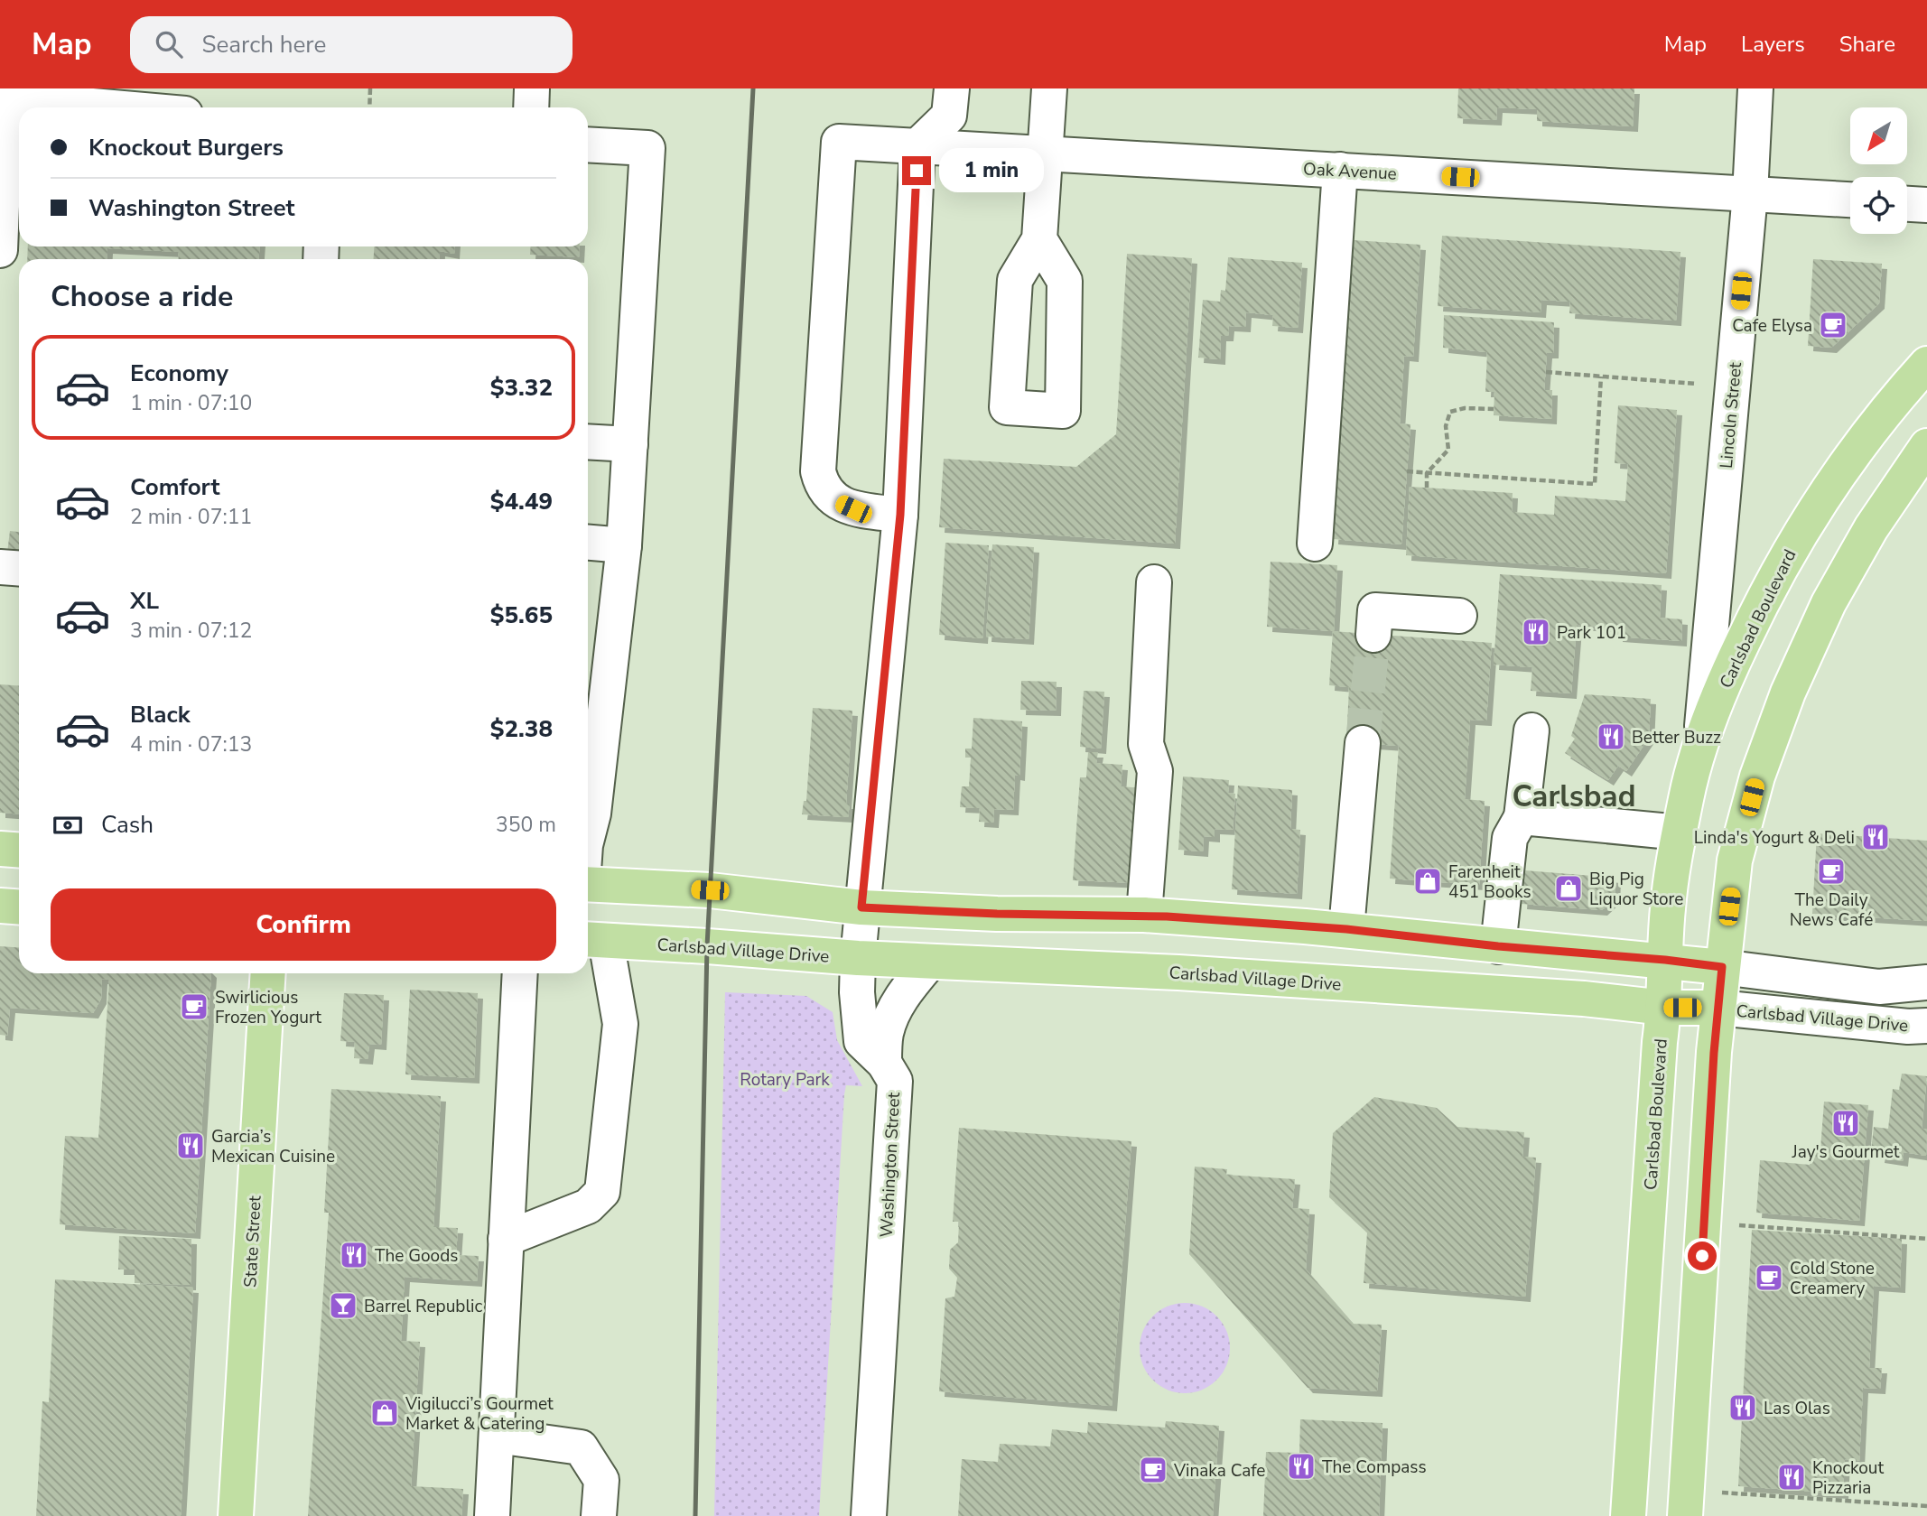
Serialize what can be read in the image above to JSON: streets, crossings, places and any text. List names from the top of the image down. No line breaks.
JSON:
{"streets":{"main road":["Carlsbad Boulevard","Carlsbad Village Drive","State Street"],"street":["Oak Avenue","Lincoln Street","Washington Street"]},"crossings":[["Oak Avenue","Lincoln Street"],["Oak Avenue","Washington Street"],["Lincoln Street","Carlsbad Boulevard"],["Carlsbad Boulevard","Carlsbad Village Drive"],["Carlsbad Village Drive","Washington Street"]],"districts":["Carlsbad"],"parks":["Rotary Park"],"places":{"cafe":["Cafe Elysa","The Daily News Café","Swirlicious Frozen Yogurt","Cold Stone Creamery","Vinaka Cafe"],"restaurant":["Park 101","Better Buzz","Linda's Yogurt & Deli","Jay's Gourmet","Garcia’s Mexican Cuisine","The Goods","Las Olas","The Compass","Knockout Pizzaria"],"shop":["Farenheit 451 Books","Big Pig Liquor Store","Vigilucci’s Gourmet Market & Catering"],"bar":["Barrel Republic"]},"north":"bottom left","page":{"header":"Map","search":"Search here","nav":["Map","Layers","Share"],"banner":["Knockout Burgers","Washington Street"],"bubble":"1 min","heading":"Choose a ride","list":[{"name":"Economy","note":"1 min · 07:10","value":"$3.32"},{"name":"Comfort","note":"2 min · 07:11","value":"$4.49"},{"name":"XL","note":"3 min · 07:12","value":"$5.65"},{"name":"Black","note":"4 min · 07:13","value":"$2.38"}],"pay":["Cash","350 m"],"buttons":"Confirm"}}
